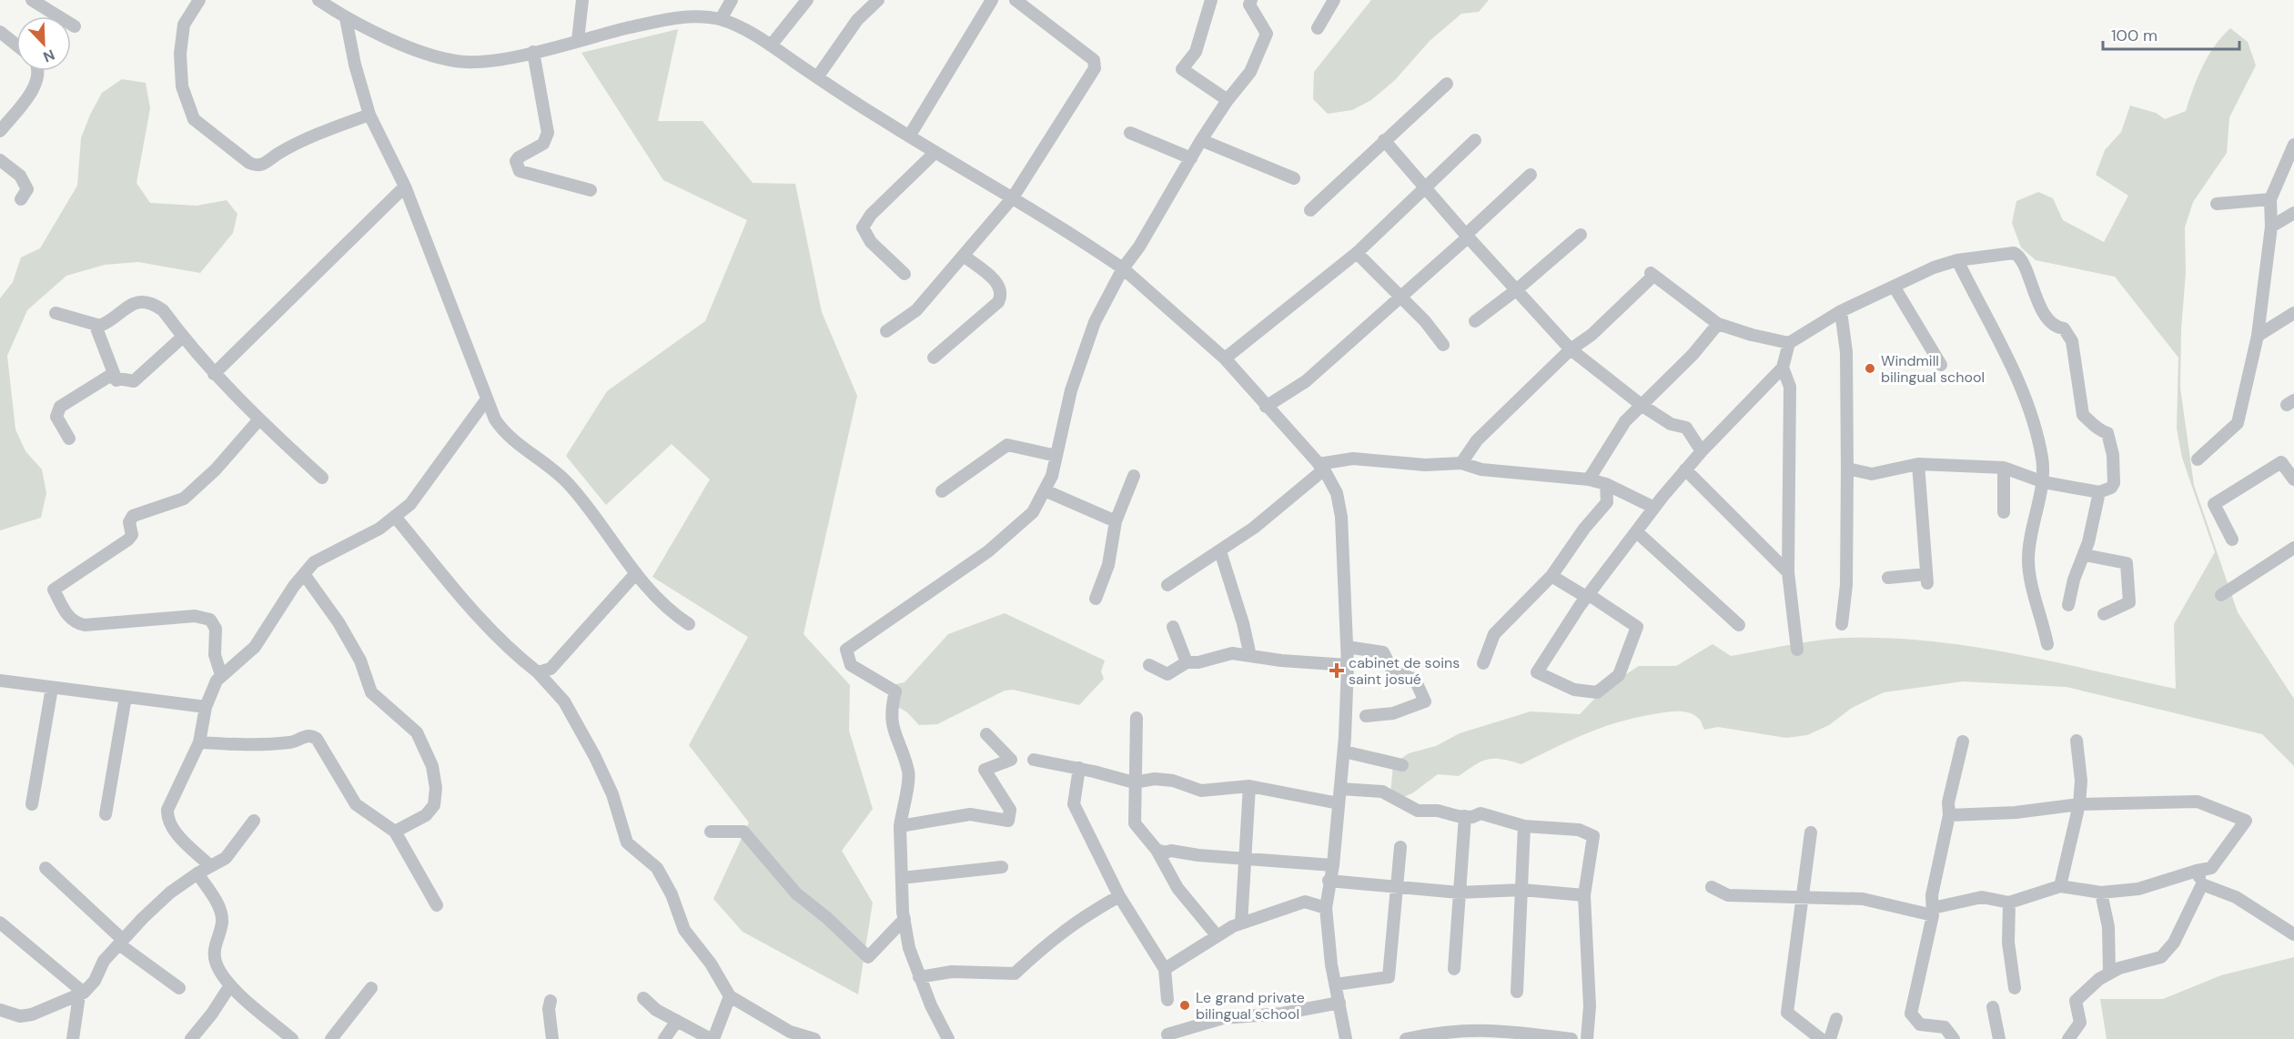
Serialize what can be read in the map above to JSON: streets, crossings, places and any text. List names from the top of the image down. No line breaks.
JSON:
{"places":{"other":["Windmill bilingual school","Le grand private bilingual school"],"health":["cabinet de soins saint josué"]},"scale_bar":"100 m","north":"bottom right"}
